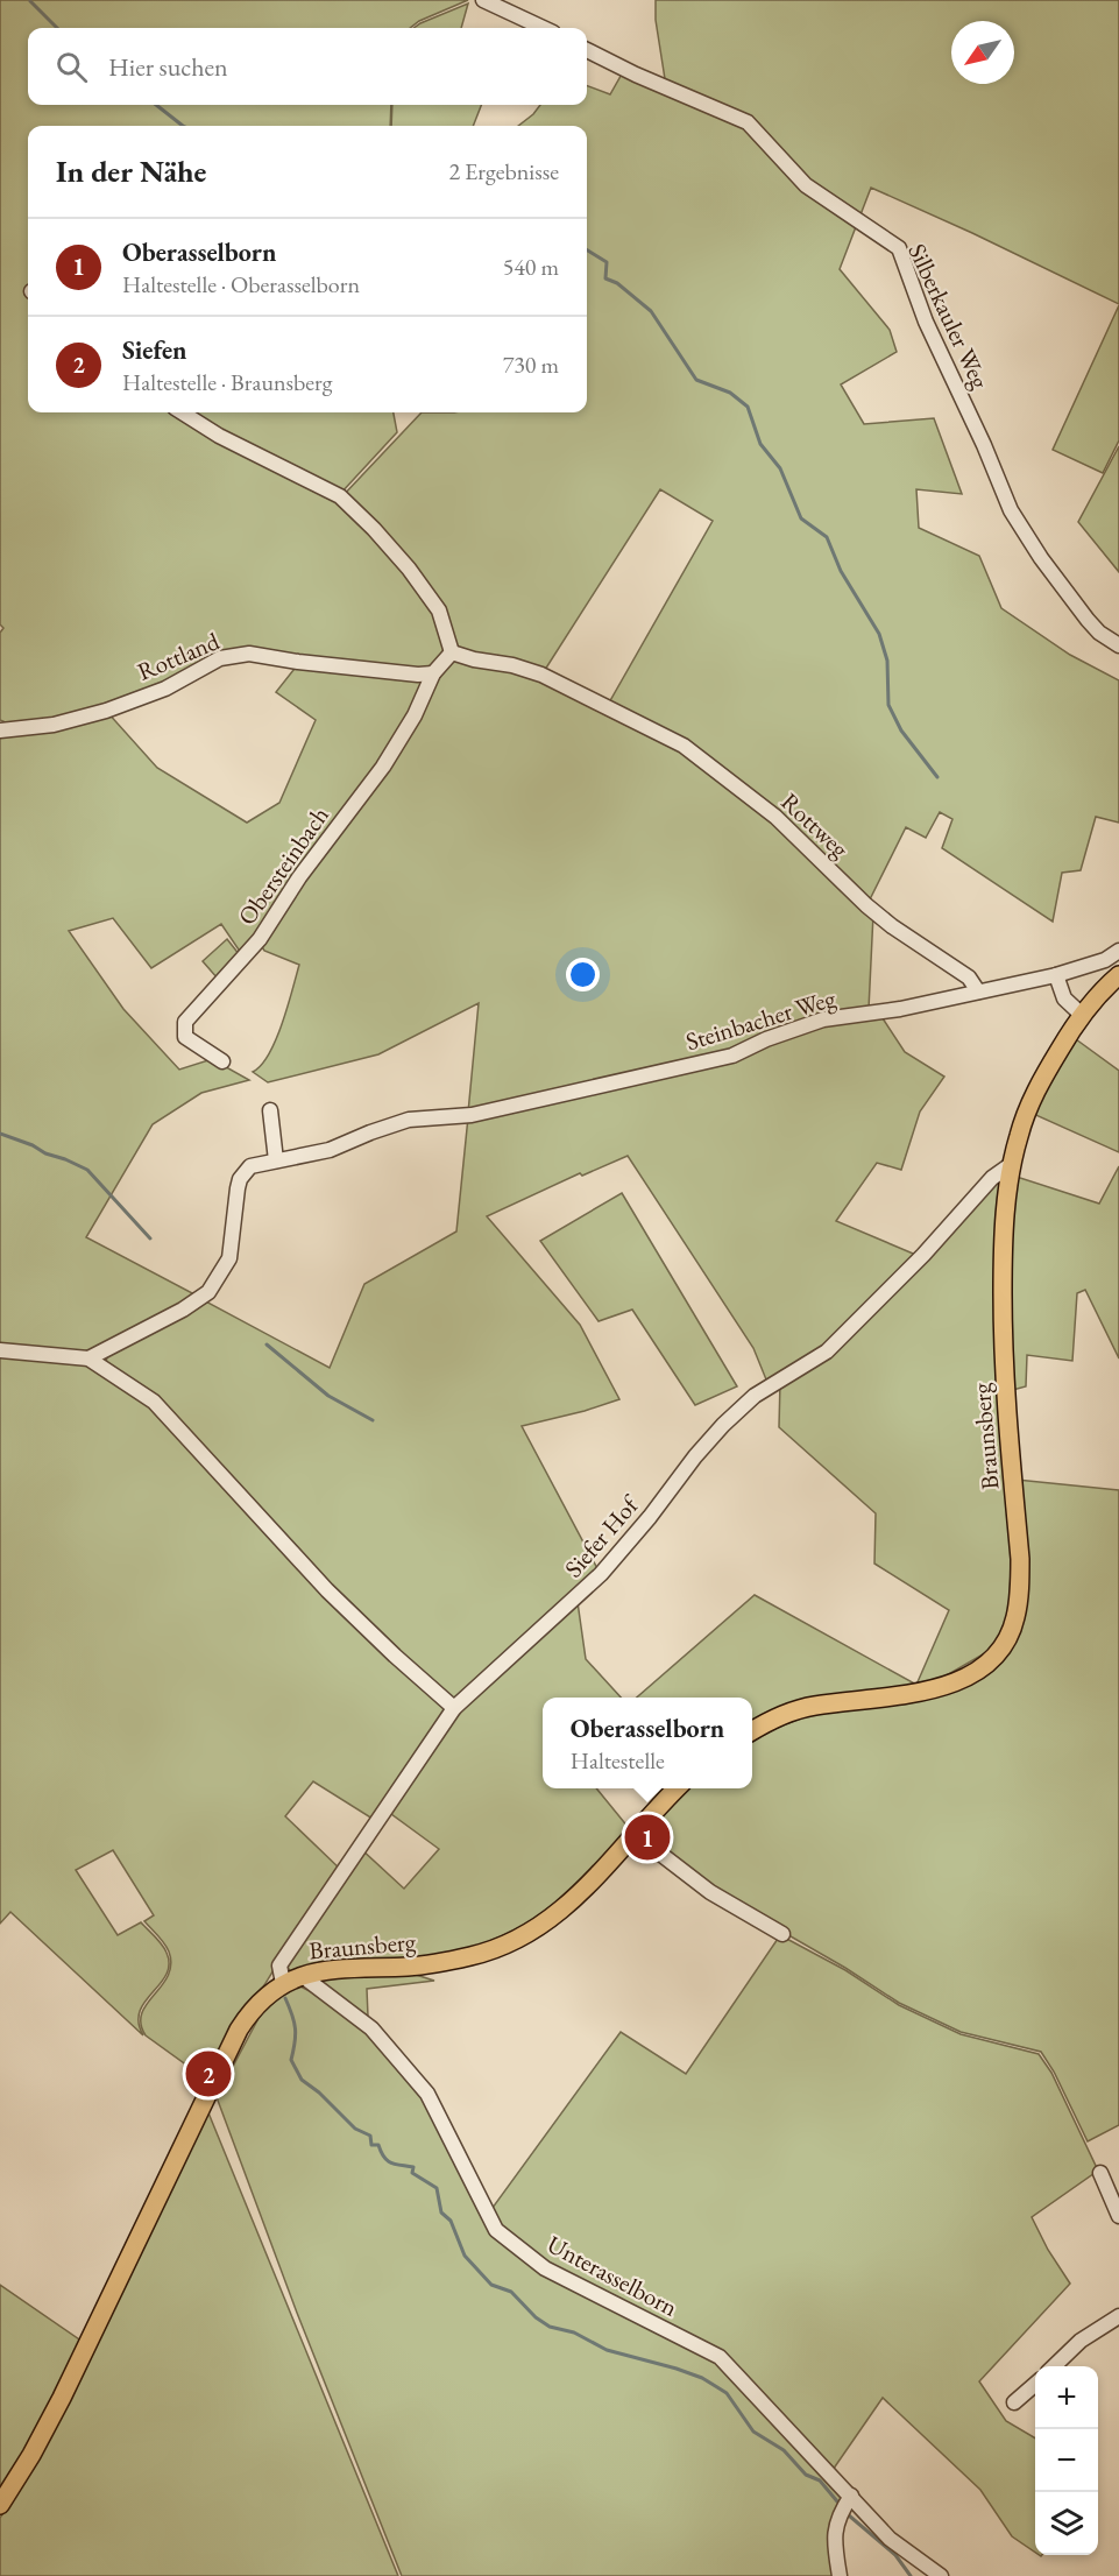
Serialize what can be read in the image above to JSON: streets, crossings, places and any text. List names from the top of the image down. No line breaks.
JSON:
{"streets":{"main road":["Braunsberg"],"street":["Silberkauler Weg","Rottland","Rottweg","Obersteinbach","Steinbacher Weg","Siefer Hof","Unterasselborn"]},"crossings":[["Rottland","Obersteinbach"],["Rottweg","Steinbacher Weg"],["Braunsberg","Siefer Hof"],["Braunsberg","Unterasselborn"]],"north":"bottom left","page":{"search":"Hier suchen","heading":["In der Nähe","2 Ergebnisse"],"list":[{"mark":"1","name":"Oberasselborn","note":"Haltestelle · Oberasselborn","value":"540 m"},{"mark":"2","name":"Siefen","note":"Haltestelle · Braunsberg","value":"730 m"}],"popup":["Oberasselborn","Haltestelle"],"pins":["1","2"],"map_buttons":["+","−"]}}
